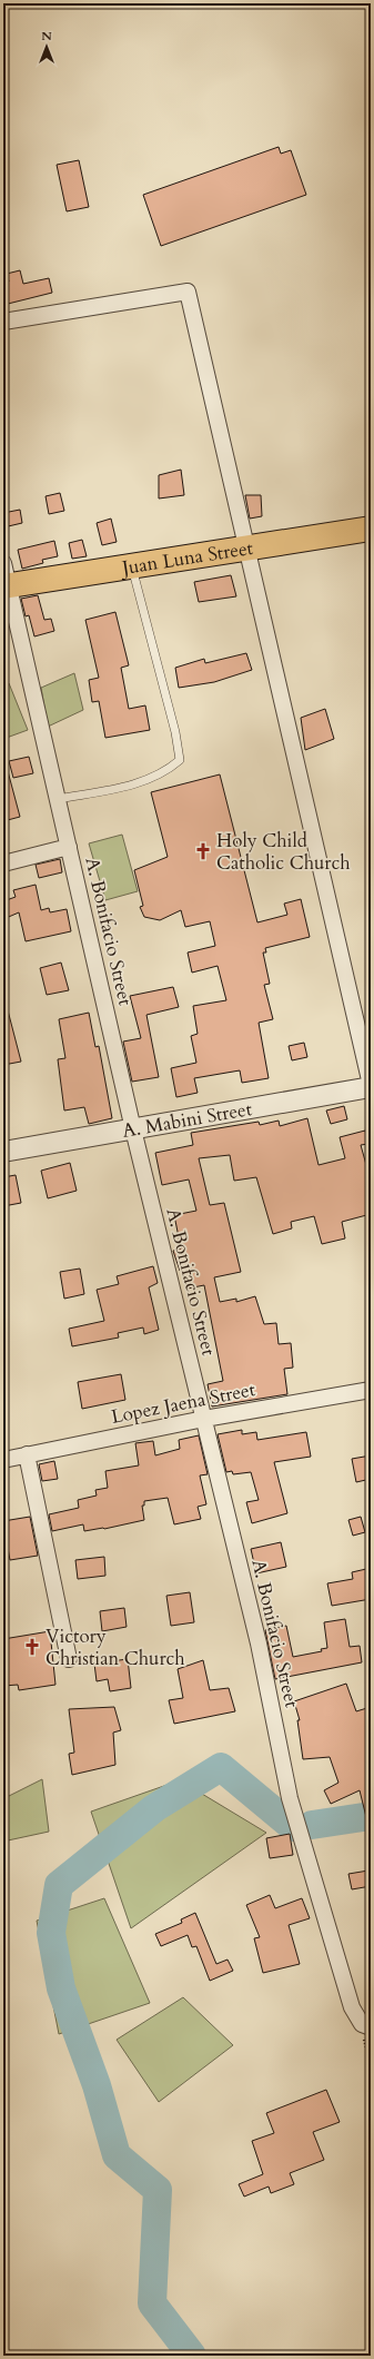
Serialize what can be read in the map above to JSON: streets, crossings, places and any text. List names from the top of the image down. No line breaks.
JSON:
{"streets":{"main road":["Juan Luna Street"],"street":["A. Bonifacio Street","A. Mabini Street","Lopez Jaena Street"]},"crossings":[["Juan Luna Street","A. Bonifacio Street"],["A. Bonifacio Street","A. Mabini Street"],["A. Bonifacio Street","Lopez Jaena Street"]],"places":{"church":["Holy Child Catholic Church","Victory Christian Church"]},"north":"top"}
